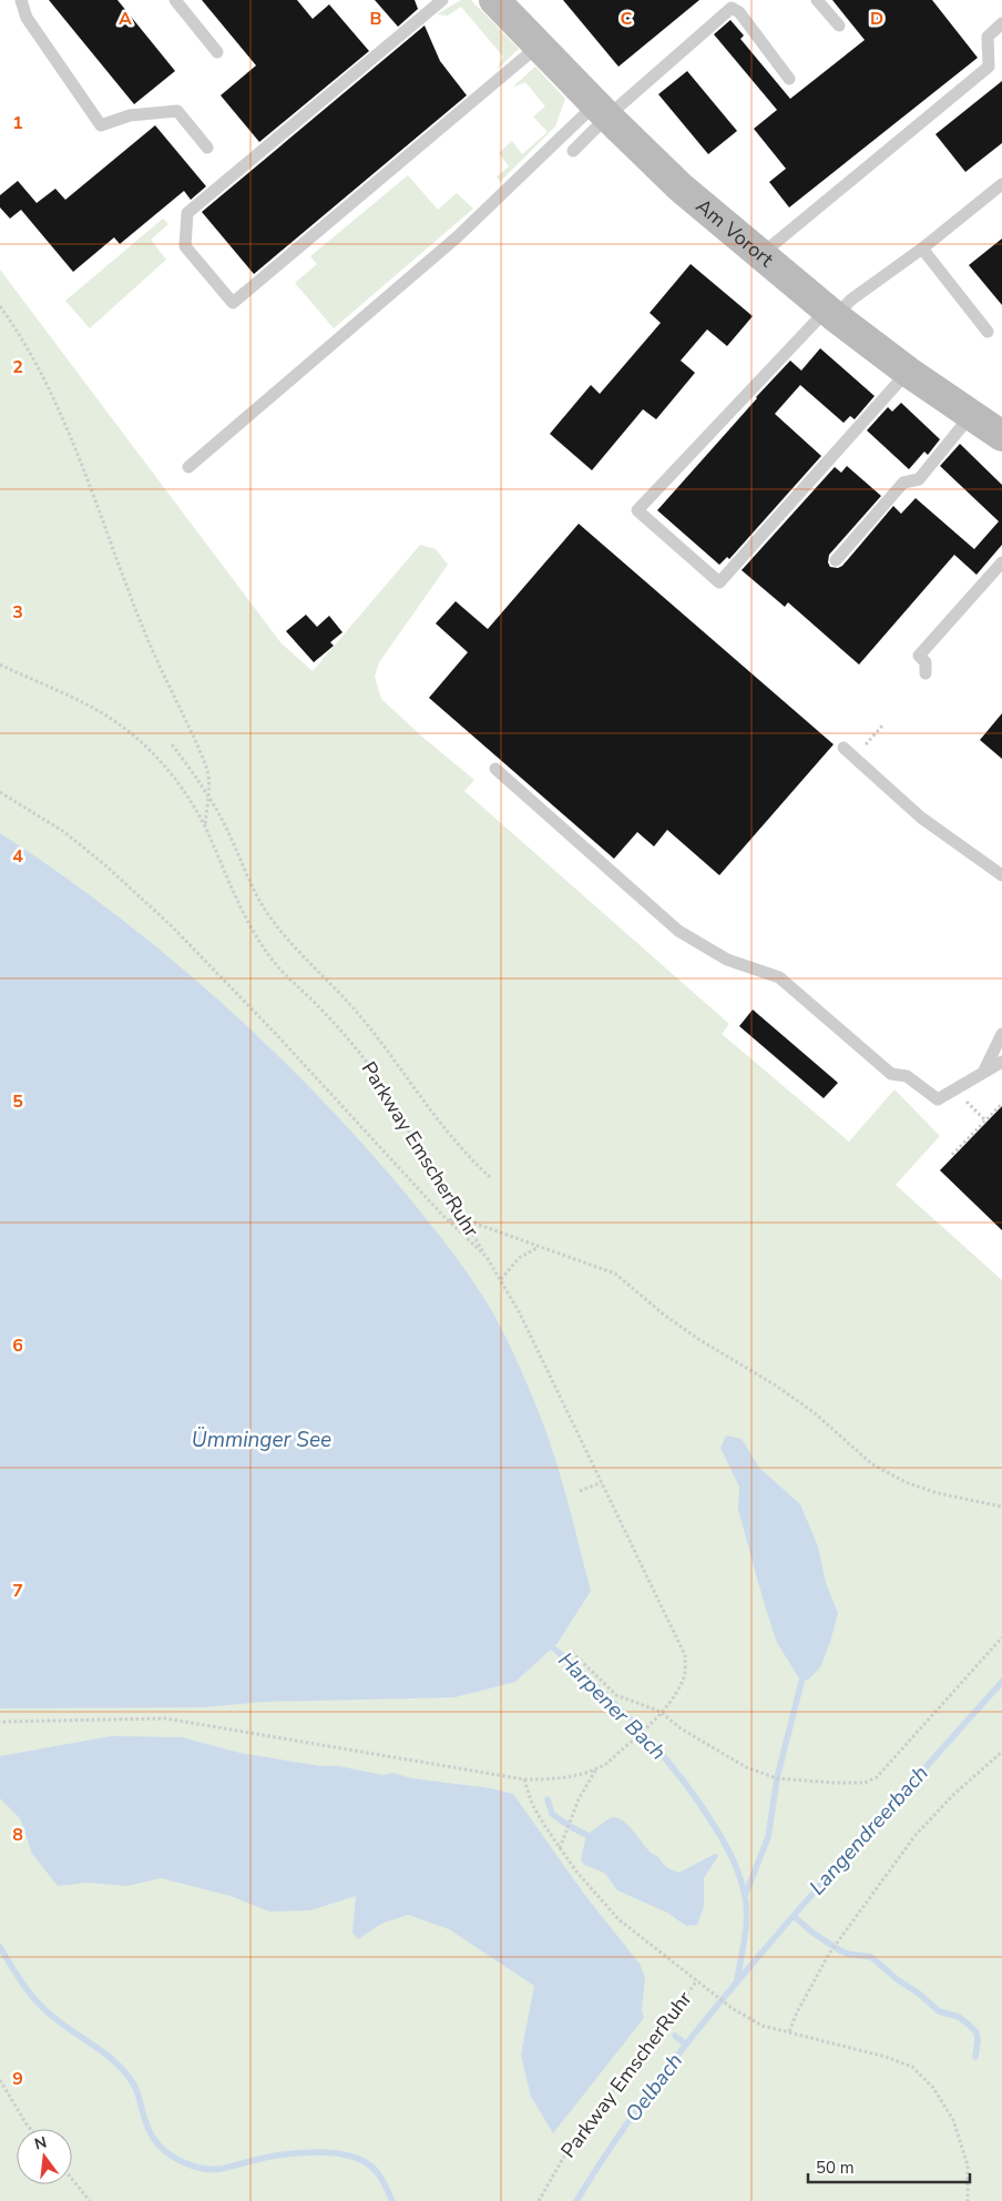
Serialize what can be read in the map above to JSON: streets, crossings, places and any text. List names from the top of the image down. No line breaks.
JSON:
{"streets":{"street":["Am Vorort"],"path":["Parkway EmscherRuhr"]},"water":["Ümminger See","Harpener Bach","Langendreerbach","Oelbach"],"scale_bar":"50 m","north":"top","grid":{"columns":["A","B","C","D"],"rows":["1","2","3","4","5","6","7","8","9"]}}
